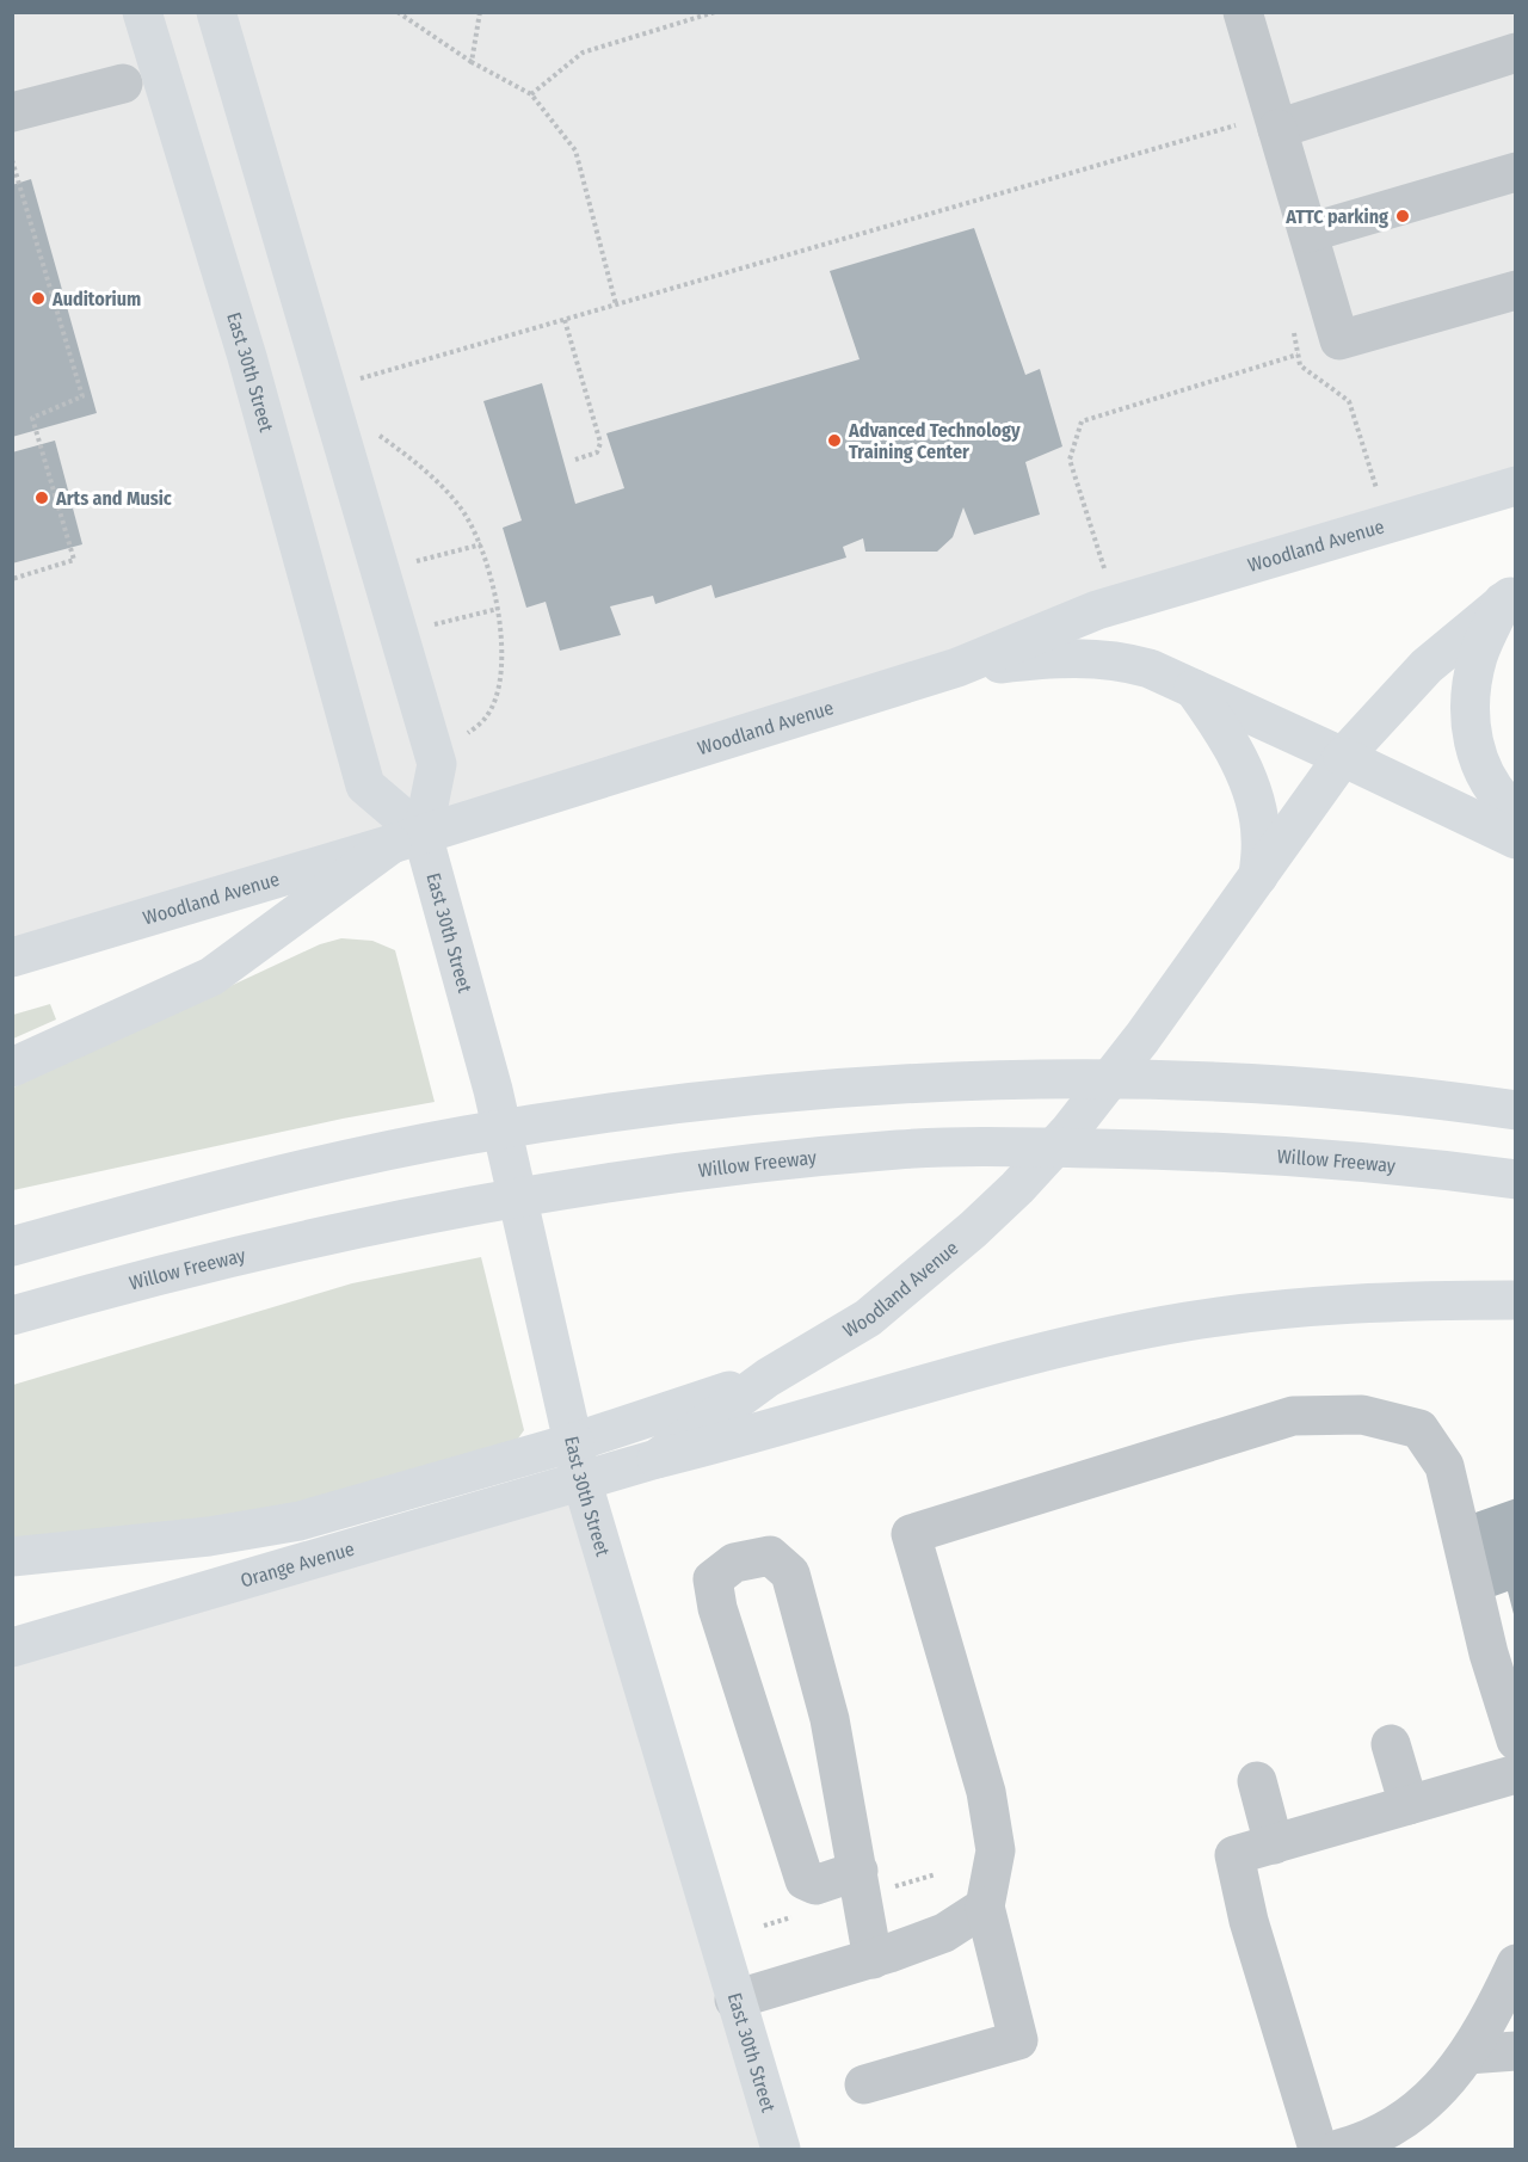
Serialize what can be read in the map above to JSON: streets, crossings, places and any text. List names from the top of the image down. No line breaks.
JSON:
{"streets":{"main road":["East 30th Street","Woodland Avenue","Willow Freeway","Orange Avenue"]},"crossings":[["East 30th Street","Woodland Avenue"],["East 30th Street","Orange Avenue"],["Woodland Avenue","Orange Avenue"]],"places":["ATTC parking","Auditorium","Advanced Technology Training Center","Arts and Music"]}
